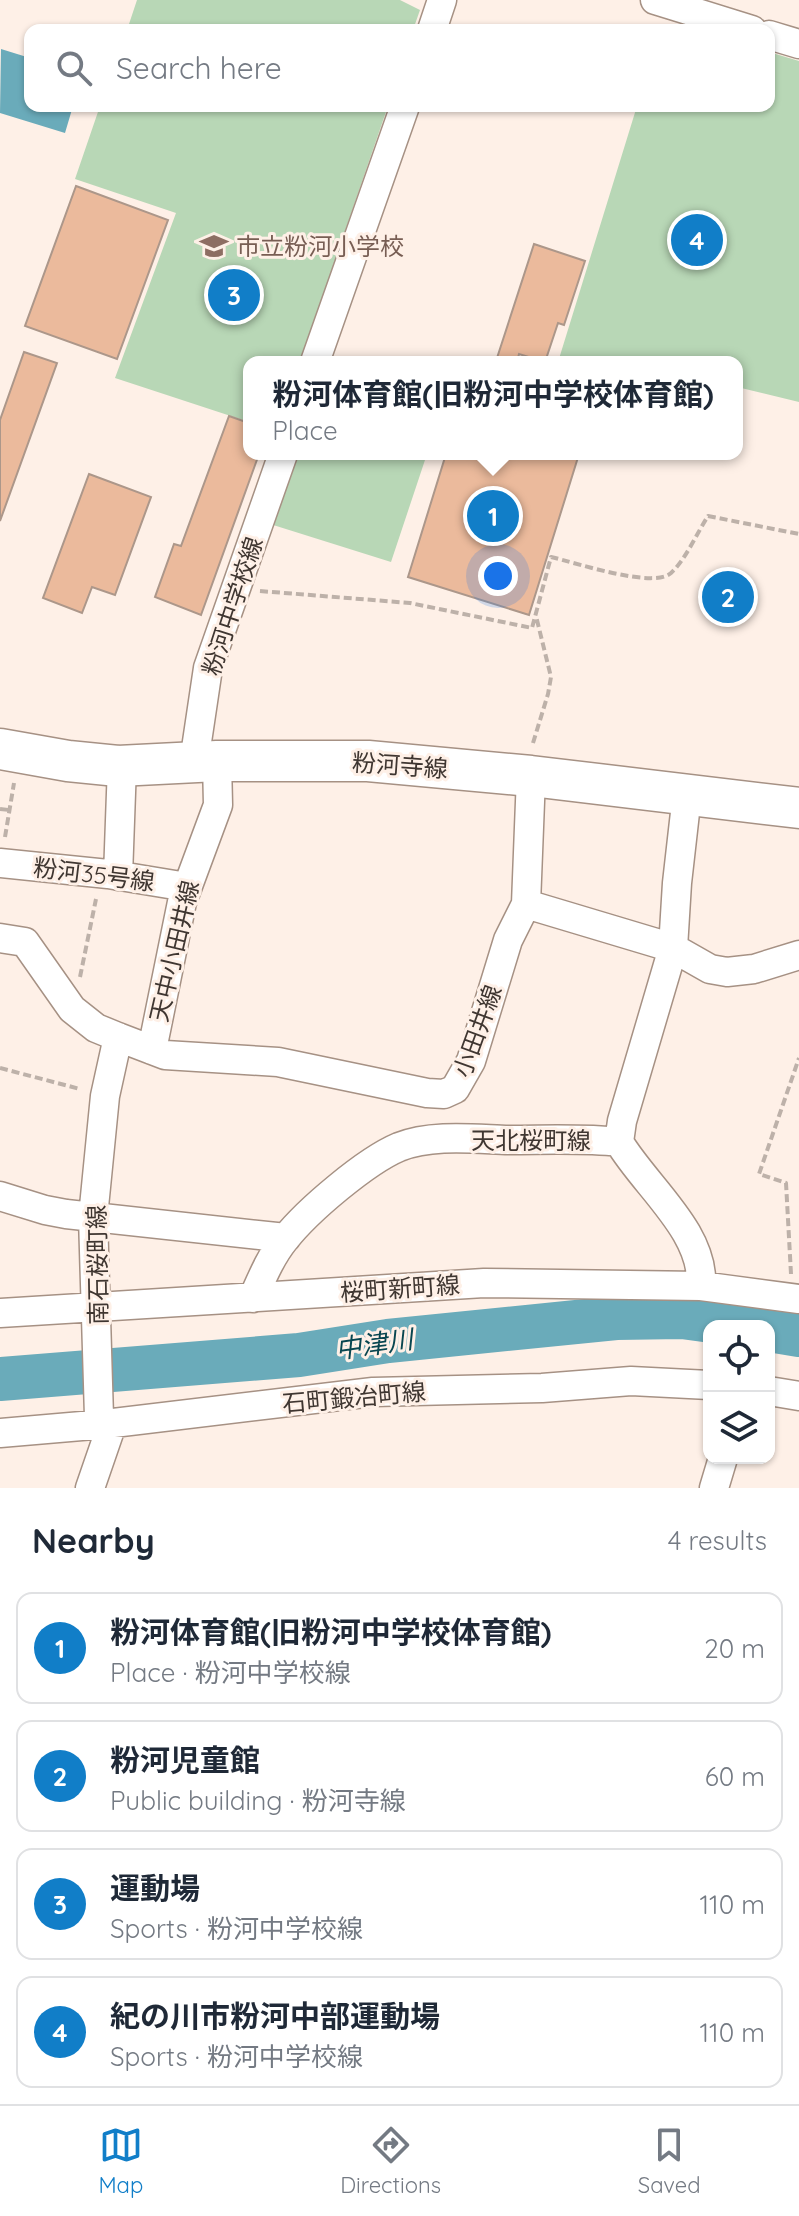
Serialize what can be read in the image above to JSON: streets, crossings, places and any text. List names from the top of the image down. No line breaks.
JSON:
{"streets":{"main road":["粉河寺線"],"street":["粉河中学校線","粉河35号線","天中小田井線","小田井線","天北桜町線","南石桜町線","桜町新町線","石町鍛冶町線"]},"crossings":[["粉河中学校線","粉河寺線"],["粉河中学校線","天中小田井線"],["粉河寺線","天中小田井線"],["粉河寺線","天北桜町線"],["粉河35号線","天中小田井線"],["天中小田井線","小田井線"],["小田井線","南石桜町線"],["天北桜町線","桜町新町線"],["南石桜町線","桜町新町線"],["南石桜町線","石町鍛冶町線"]],"water":["中津川"],"places":{"school or university":["市立粉河小学校"]},"page":{"search":"Search here","pins":["4","3","1","2"],"popup":["粉河体育館(旧粉河中学校体育館)","Place"],"heading":["Nearby","4 results"],"list":[{"mark":"1","name":"粉河体育館(旧粉河中学校体育館)","note":"Place · 粉河中学校線","value":"20 m"},{"mark":"2","name":"粉河児童館","note":"Public building · 粉河寺線","value":"60 m"},{"mark":"3","name":"運動場","note":"Sports · 粉河中学校線","value":"110 m"},{"mark":"4","name":"紀の川市粉河中部運動場","note":"Sports · 粉河中学校線","value":"110 m"}],"nav":["Map","Directions","Saved"]}}
